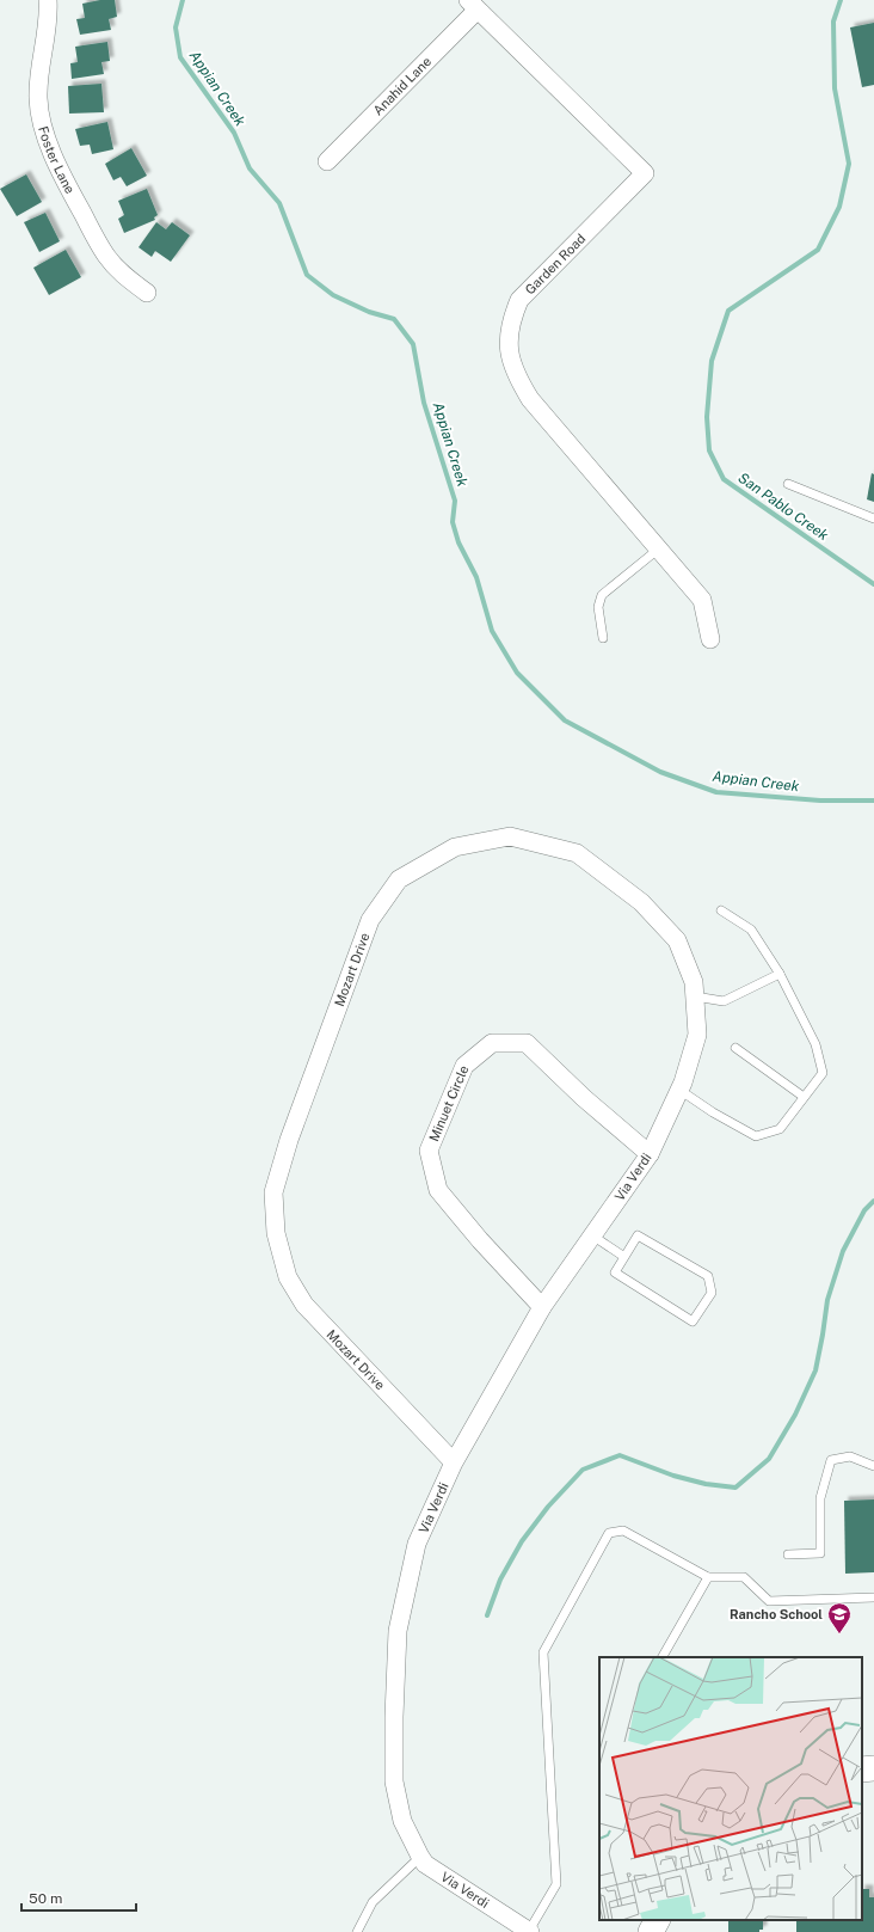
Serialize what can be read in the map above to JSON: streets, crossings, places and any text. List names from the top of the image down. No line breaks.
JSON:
{"streets":{"street":["Anahid Lane","Foster Lane","Garden Road","Mozart Drive","Minuet Circle","Via Verdi"]},"crossings":[["Anahid Lane","Garden Road"],["Mozart Drive","Via Verdi"],["Minuet Circle","Via Verdi"]],"water":["Appian Creek","San Pablo Creek"],"places":{"school or university":["Rancho School"]},"scale_bar":"50 m"}
